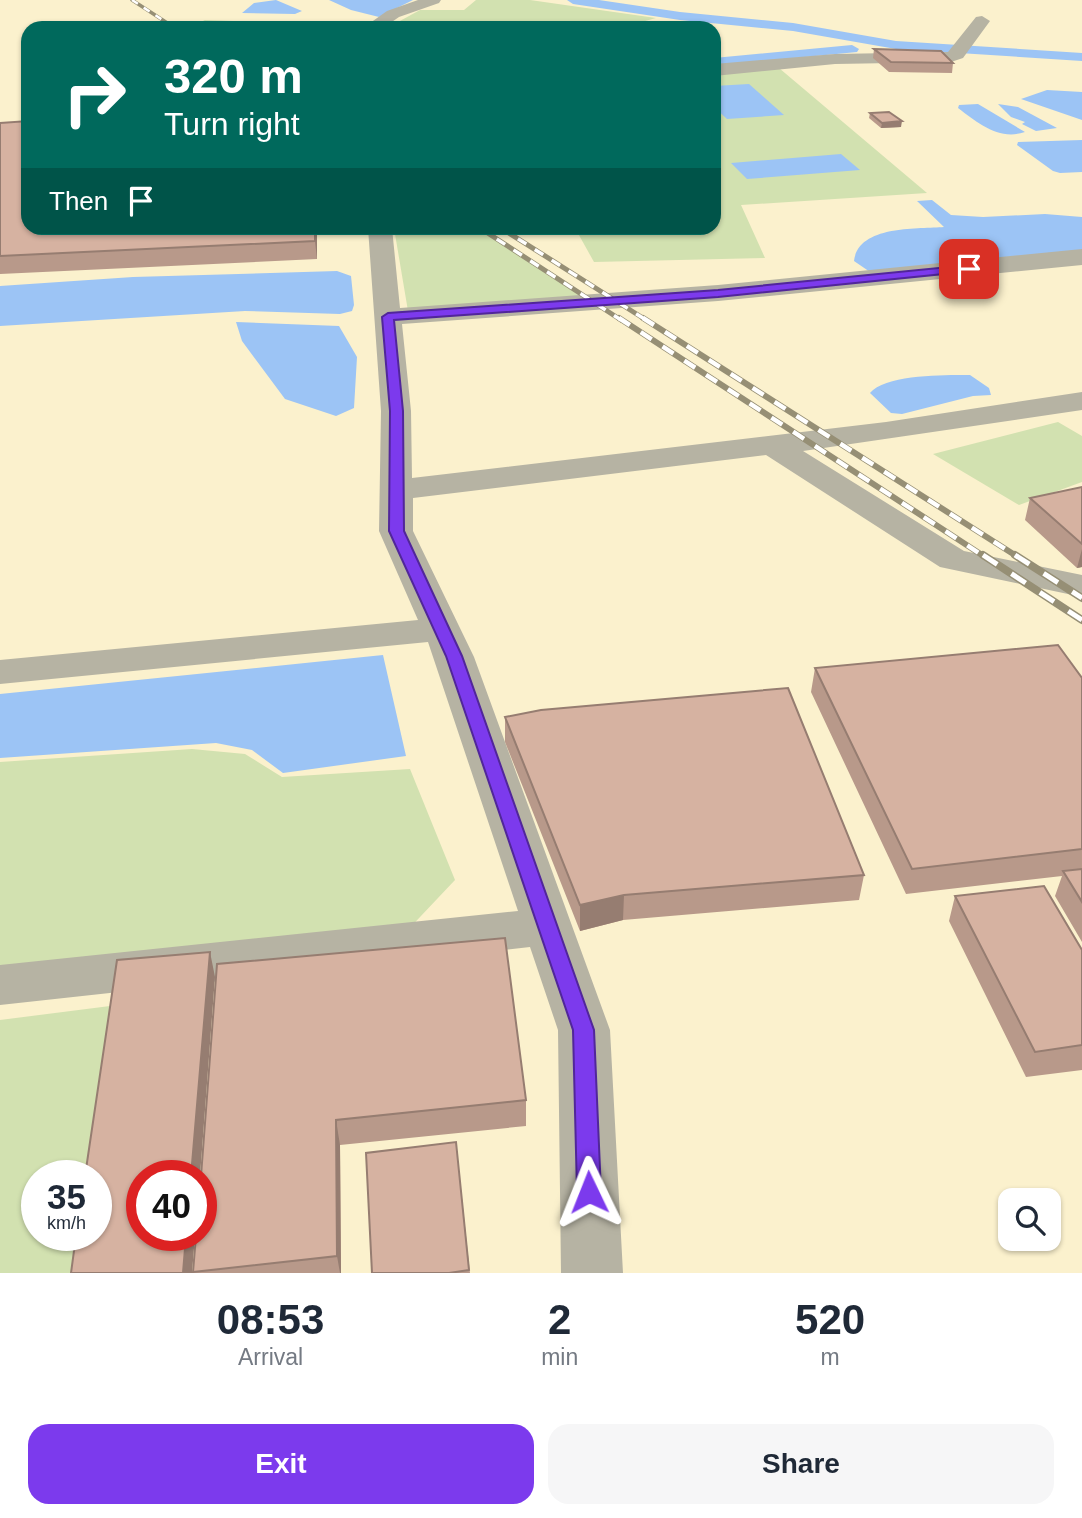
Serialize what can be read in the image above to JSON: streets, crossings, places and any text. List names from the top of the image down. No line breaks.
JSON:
{"page":{"turn":["320 m","Turn right"],"then":"Then","speed":"35 km/h","limit":"40","eta":["08:53","Arrival","2","min","520","m"],"buttons":["Exit","Share"]}}
